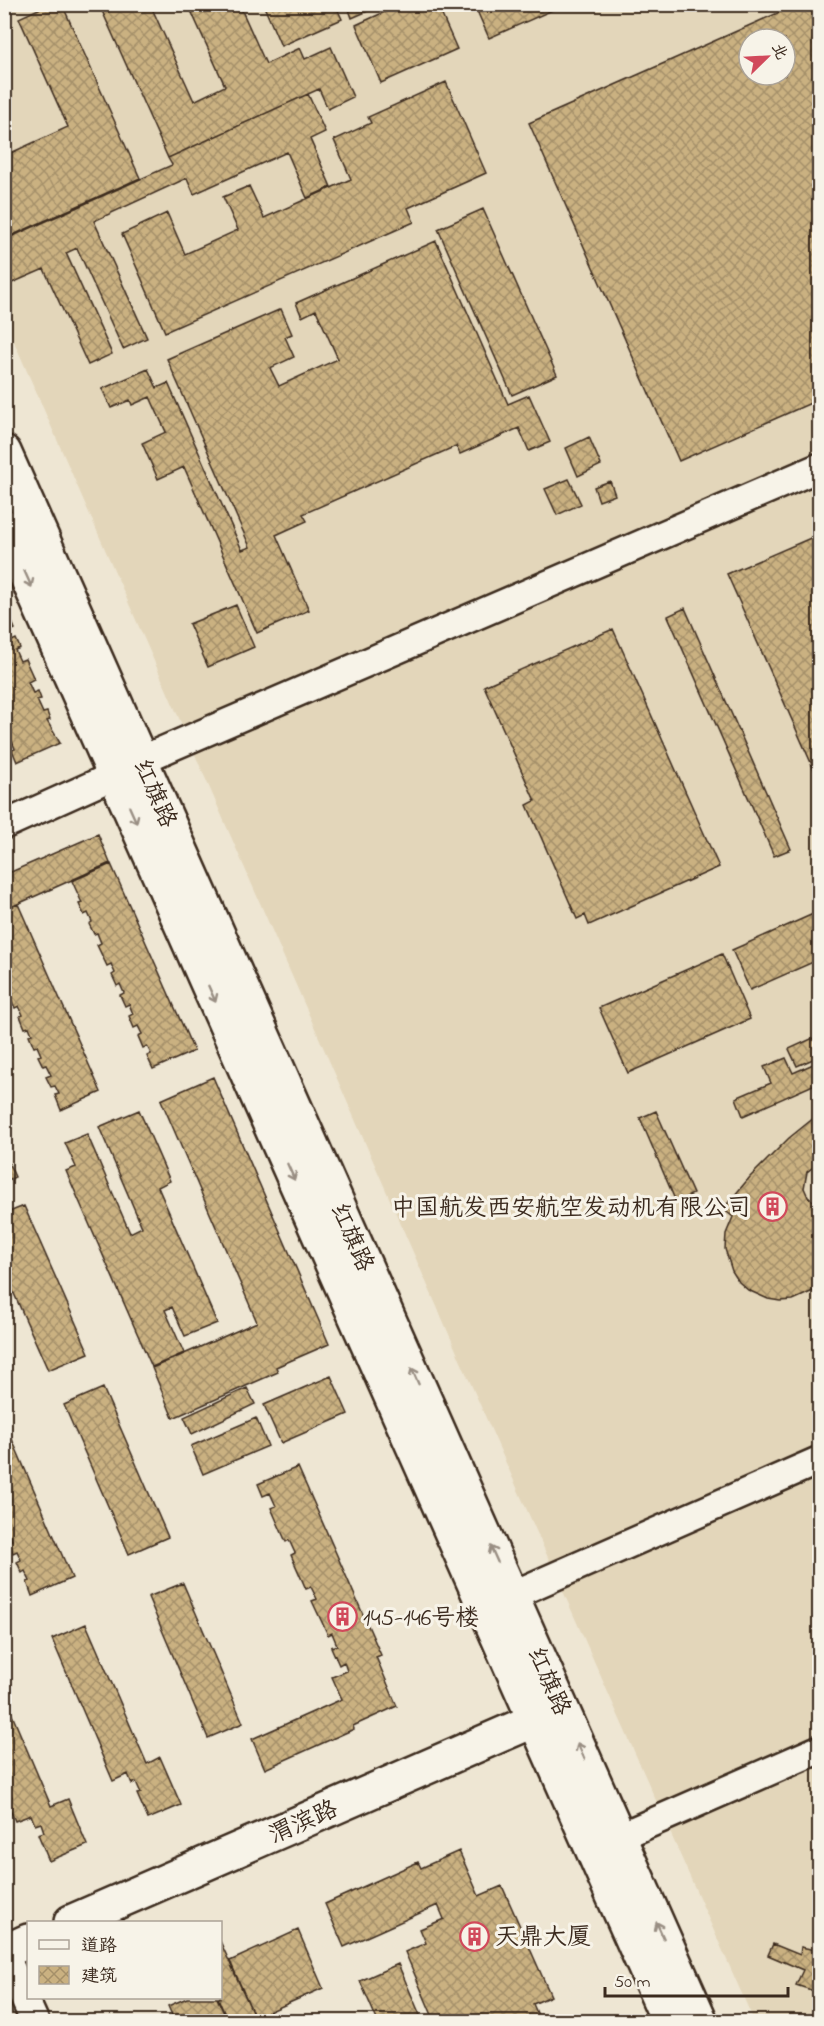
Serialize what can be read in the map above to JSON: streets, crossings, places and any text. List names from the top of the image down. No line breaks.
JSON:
{"streets":{"main road":["红旗路","渭滨路"]},"crossings":[["红旗路","渭滨路"]],"places":{"building":["中国航发西安航空发动机有限公司","145-146号楼","天鼎大厦"]},"legend":["道路","建筑"],"scale_bar":"50 m","north":"top right"}
